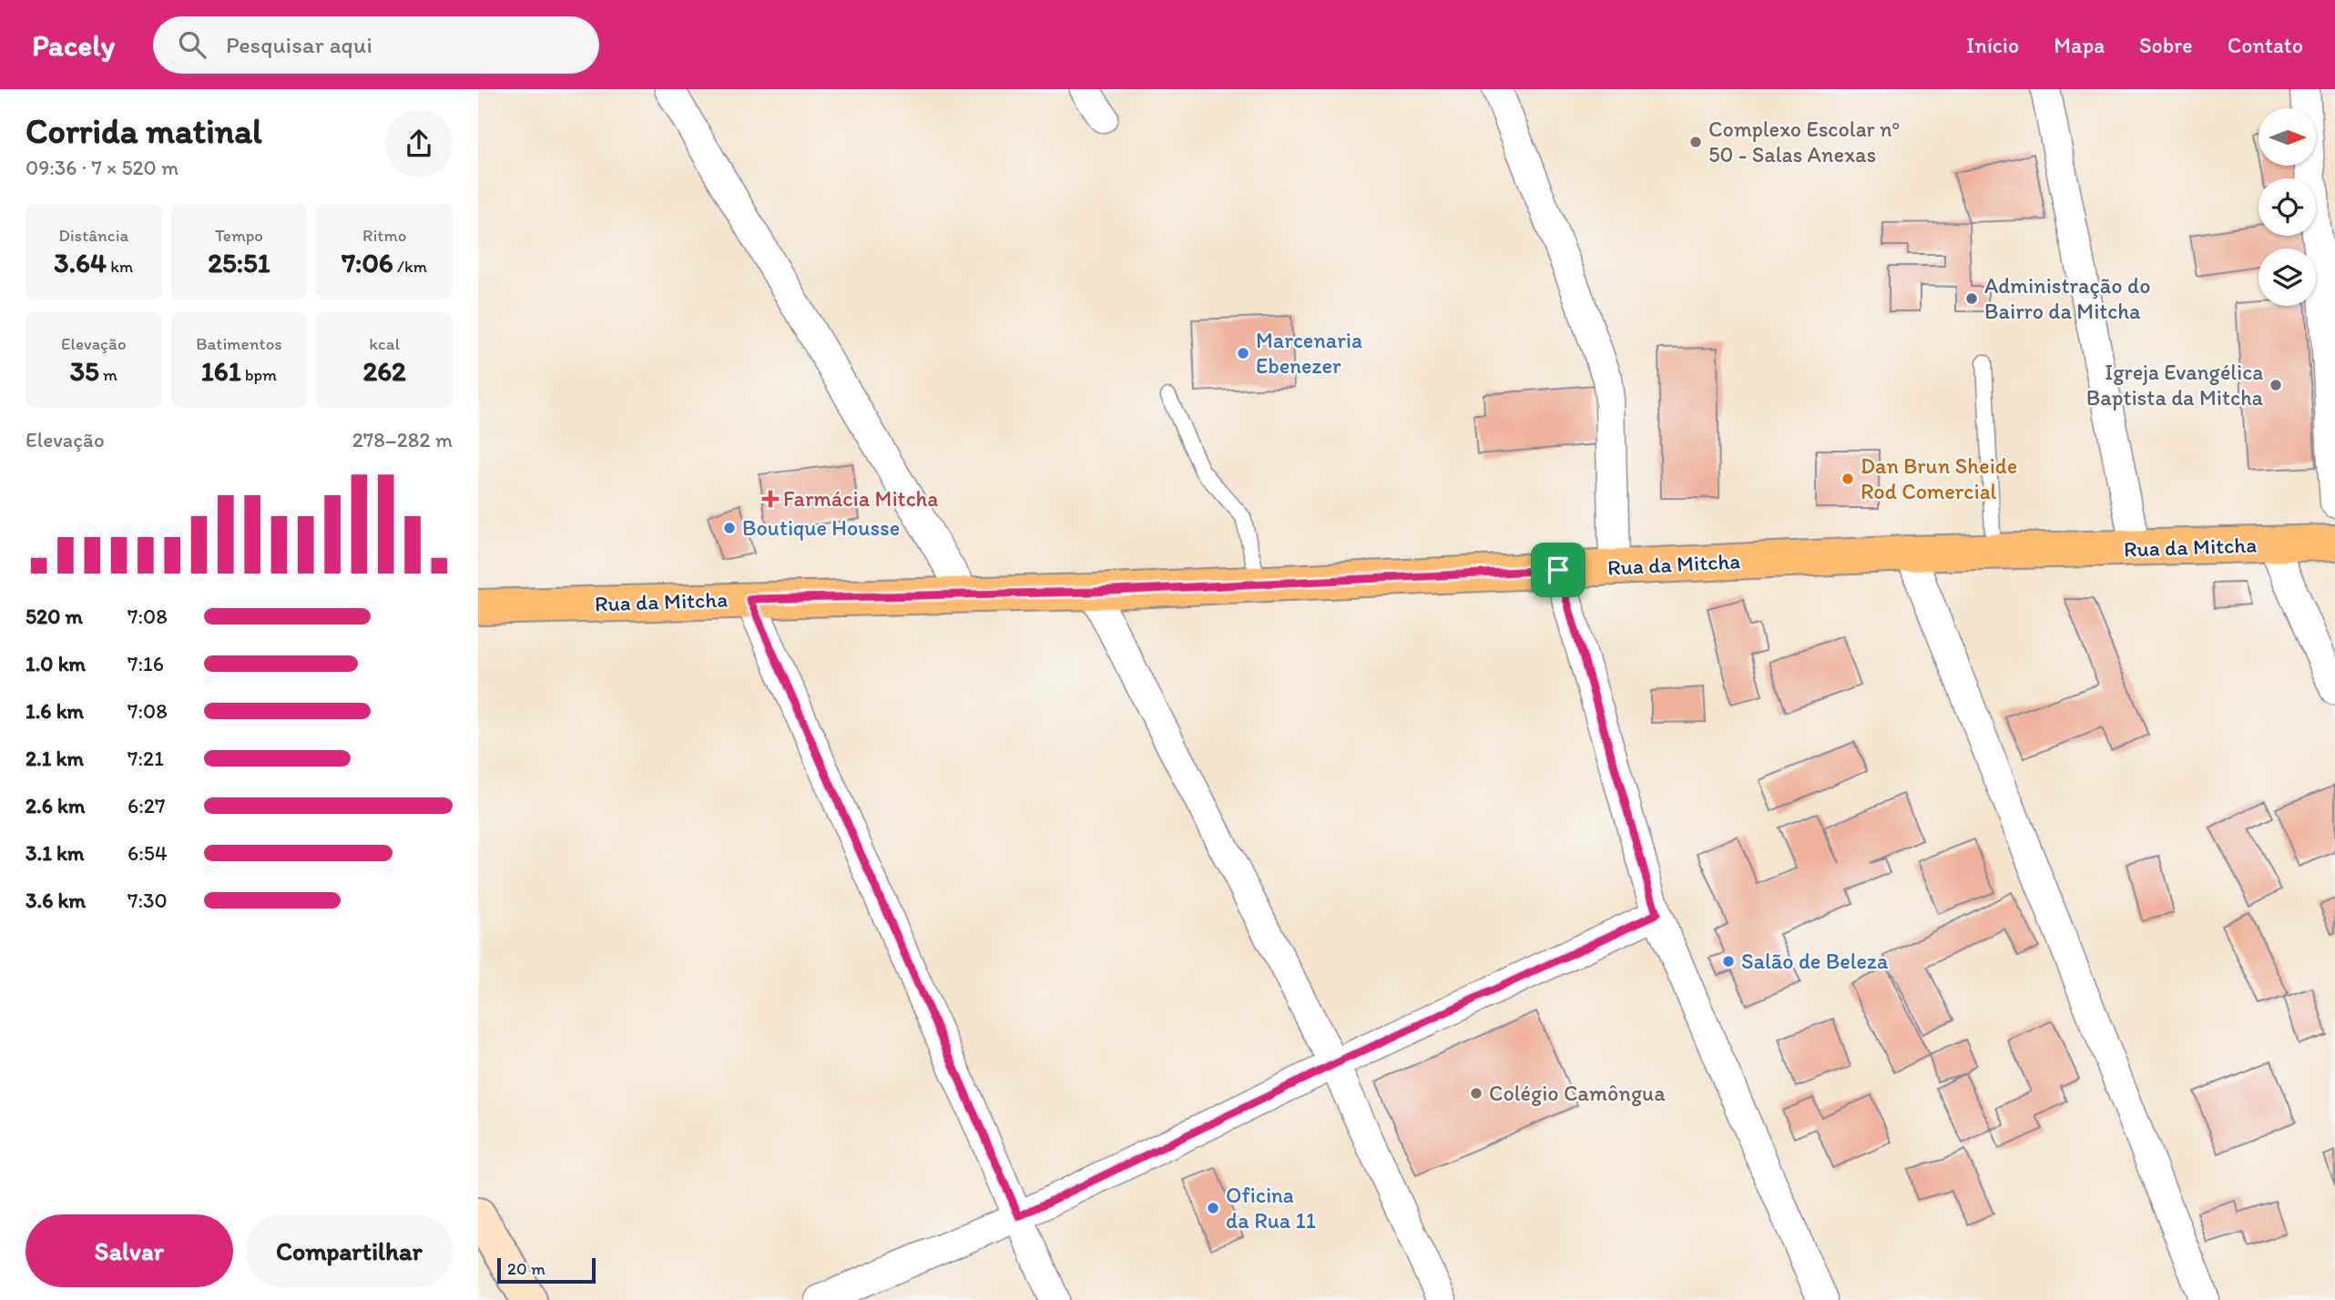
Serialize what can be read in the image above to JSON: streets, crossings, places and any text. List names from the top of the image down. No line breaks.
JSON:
{"streets":{"main road":["Rua da Mitcha"]},"places":{"other":["Complexo Escolar nº 50 - Salas Anexas","Administração do Bairro da Mitcha","Marcenaria Ebenezer","Igreja Evangélica Baptista da Mitcha","Dan Brun Sheide Rod Comercial","Boutique Housse","Salão de Beleza","Colégio Camôngua","Oficina da Rua 11"],"health":["Farmácia Mitcha"]},"scale_bar":"20 m","north":"right","page":{"header":"Pacely","search":"Pesquisar aqui","nav":["Início","Mapa","Sobre","Contato"],"heading":["Corrida matinal","09:36 · 7 × 520 m"],"stats":[["Distância","3.64 km"],["Tempo","25:51"],["Ritmo","7:06 /km"],["Elevação","35 m"],["Batimentos","161 bpm"],["kcal","262"]],"chart":["Elevação","278–282 m"],"list":[{"name":"520 m","note":"7:08"},{"name":"1.0 km","note":"7:16"},{"name":"1.6 km","note":"7:08"},{"name":"2.1 km","note":"7:21"},{"name":"2.6 km","note":"6:27"},{"name":"3.1 km","note":"6:54"},{"name":"3.6 km","note":"7:30"}],"buttons":["Salvar","Compartilhar"],"scale":"20 m"}}
